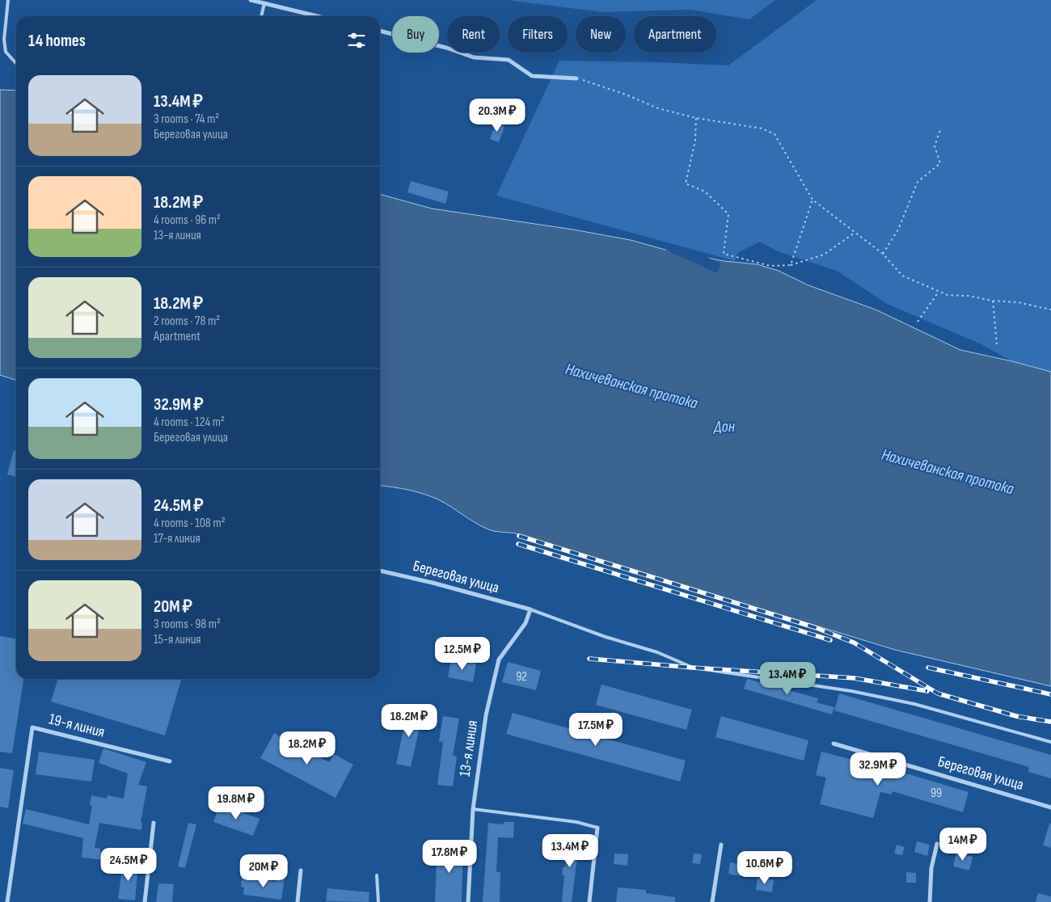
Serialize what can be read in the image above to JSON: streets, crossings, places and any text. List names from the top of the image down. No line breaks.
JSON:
{"streets":{"street":["Береговая улица","19-я линия","13-я линия"]},"crossings":[["Береговая улица","13-я линия"]],"water":["Нахичеванская протока","Дон"],"house_numbers":["92","99"],"page":{"chip":["Buy","Rent","Filters","New","Apartment"],"heading":"14 homes","list":[{"name":"13.4M ₽","note":"3 rooms · 74 m² · Береговая улица"},{"name":"18.2M ₽","note":"4 rooms · 96 m² · 13-я линия"},{"name":"18.2M ₽","note":"2 rooms · 78 m² · Apartment"},{"name":"32.9M ₽","note":"4 rooms · 124 m² · Береговая улица"},{"name":"24.5M ₽","note":"4 rooms · 108 m² · 17-я линия"},{"name":"20M ₽","note":"3 rooms · 98 m² · 15-я линия"}],"price":["20.3M ₽","12.5M ₽","13.4M ₽","18.2M ₽","17.5M ₽","18.2M ₽","32.9M ₽","19.8M ₽","14M ₽","13.4M ₽","17.8M ₽","24.5M ₽","10.6M ₽","20M ₽"]}}
